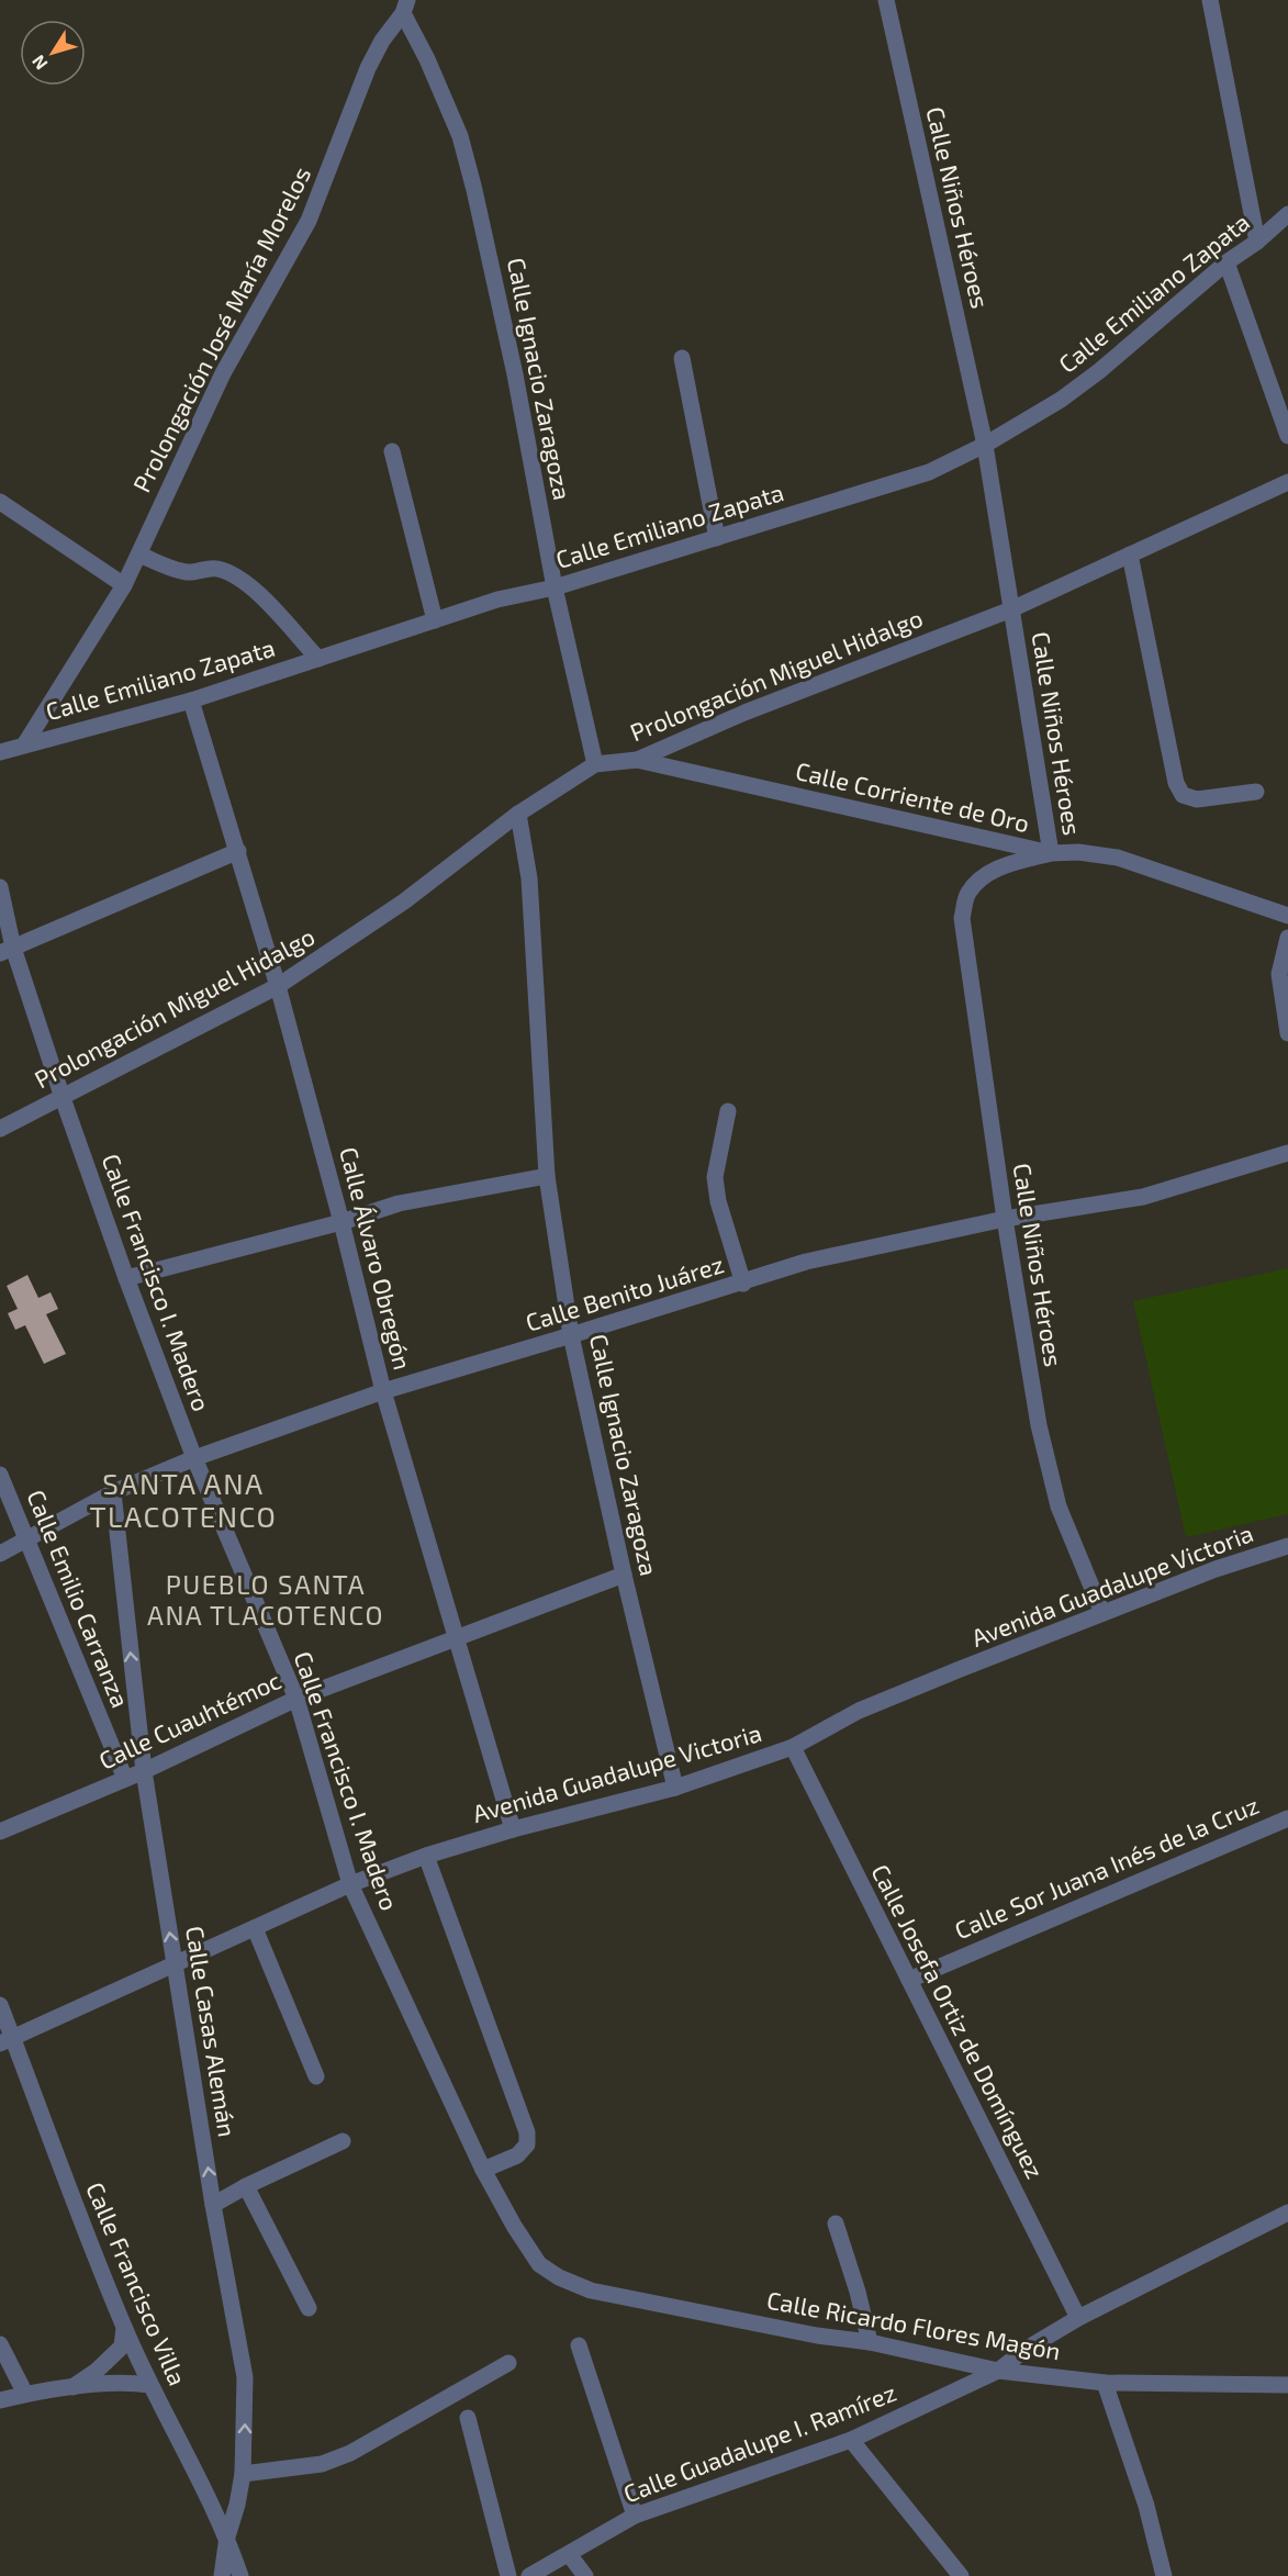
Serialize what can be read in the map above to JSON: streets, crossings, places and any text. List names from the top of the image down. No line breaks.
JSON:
{"streets":{"street":["Calle Niños Héroes","Calle Emiliano Zapata","Prolongación José María Morelos","Calle Ignacio Zaragoza","Prolongación Miguel Hidalgo","Calle Corriente de Oro","Calle Álvaro Obregón","Calle Francisco I. Madero","Calle Benito Juárez","Avenida Guadalupe Victoria","Calle Emilio Carranza","Calle Cuauhtémoc","Calle Sor Juana Inés de la Cruz","Calle Josefa Ortiz de Domínguez","Calle Casas Alemán","Calle Francisco Villa","Calle Ricardo Flores Magón","Calle Guadalupe I. Ramírez"]},"crossings":[["Calle Niños Héroes","Calle Emiliano Zapata"],["Calle Niños Héroes","Prolongación Miguel Hidalgo"],["Calle Niños Héroes","Calle Corriente de Oro"],["Calle Niños Héroes","Calle Benito Juárez"],["Calle Niños Héroes","Avenida Guadalupe Victoria"],["Calle Emiliano Zapata","Prolongación José María Morelos"],["Calle Emiliano Zapata","Calle Ignacio Zaragoza"],["Calle Emiliano Zapata","Calle Álvaro Obregón"],["Prolongación José María Morelos","Calle Ignacio Zaragoza"],["Calle Ignacio Zaragoza","Prolongación Miguel Hidalgo"],["Calle Ignacio Zaragoza","Calle Benito Juárez"],["Calle Ignacio Zaragoza","Avenida Guadalupe Victoria"],["Calle Ignacio Zaragoza","Calle Cuauhtémoc"],["Prolongación Miguel Hidalgo","Calle Corriente de Oro"],["Prolongación Miguel Hidalgo","Calle Álvaro Obregón"],["Prolongación Miguel Hidalgo","Calle Francisco I. Madero"],["Calle Álvaro Obregón","Calle Benito Juárez"],["Calle Álvaro Obregón","Avenida Guadalupe Victoria"],["Calle Álvaro Obregón","Calle Cuauhtémoc"],["Calle Francisco I. Madero","Calle Benito Juárez"],["Calle Francisco I. Madero","Avenida Guadalupe Victoria"],["Calle Francisco I. Madero","Calle Cuauhtémoc"],["Calle Francisco I. Madero","Calle Ricardo Flores Magón"],["Calle Benito Juárez","Calle Emilio Carranza"],["Calle Benito Juárez","Calle Casas Alemán"],["Avenida Guadalupe Victoria","Calle Josefa Ortiz de Domínguez"],["Avenida Guadalupe Victoria","Calle Casas Alemán"],["Avenida Guadalupe Victoria","Calle Francisco Villa"],["Calle Emilio Carranza","Calle Cuauhtémoc"],["Calle Cuauhtémoc","Calle Casas Alemán"],["Calle Sor Juana Inés de la Cruz","Calle Josefa Ortiz de Domínguez"],["Calle Josefa Ortiz de Domínguez","Calle Guadalupe I. Ramírez"],["Calle Casas Alemán","Calle Francisco Villa"],["Calle Ricardo Flores Magón","Calle Guadalupe I. Ramírez"]],"one_way":["Calle Casas Alemán"],"districts":["SANTA ANA TLACOTENCO","PUEBLO SANTA ANA TLACOTENCO"],"north":"bottom left"}
